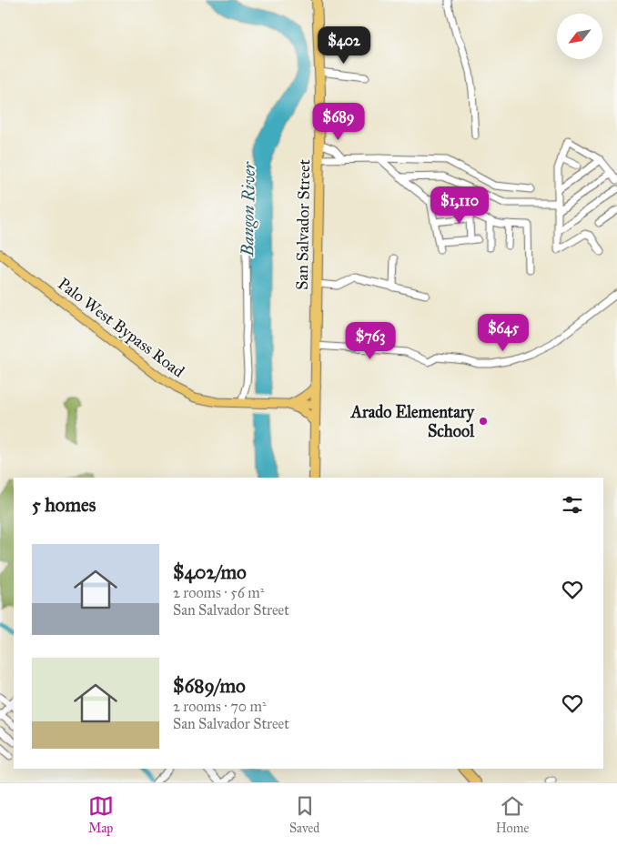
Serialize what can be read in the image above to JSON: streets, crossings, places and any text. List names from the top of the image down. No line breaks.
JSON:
{"streets":{"highway":["San Salvador Street"],"main road":["Palo West Bypass Road"]},"crossings":[["San Salvador Street","Palo West Bypass Road"]],"water":["Bangon River"],"places":["Arado Elementary School"],"north":"bottom left","page":{"price":["$402","$689","$1,110","$645","$763"],"heading":"5 homes","list":[{"name":"$402/mo","note":"2 rooms · 56 m² · San Salvador Street"},{"name":"$689/mo","note":"2 rooms · 70 m² · San Salvador Street"}],"tabs":["Map","Saved","Home"]}}
